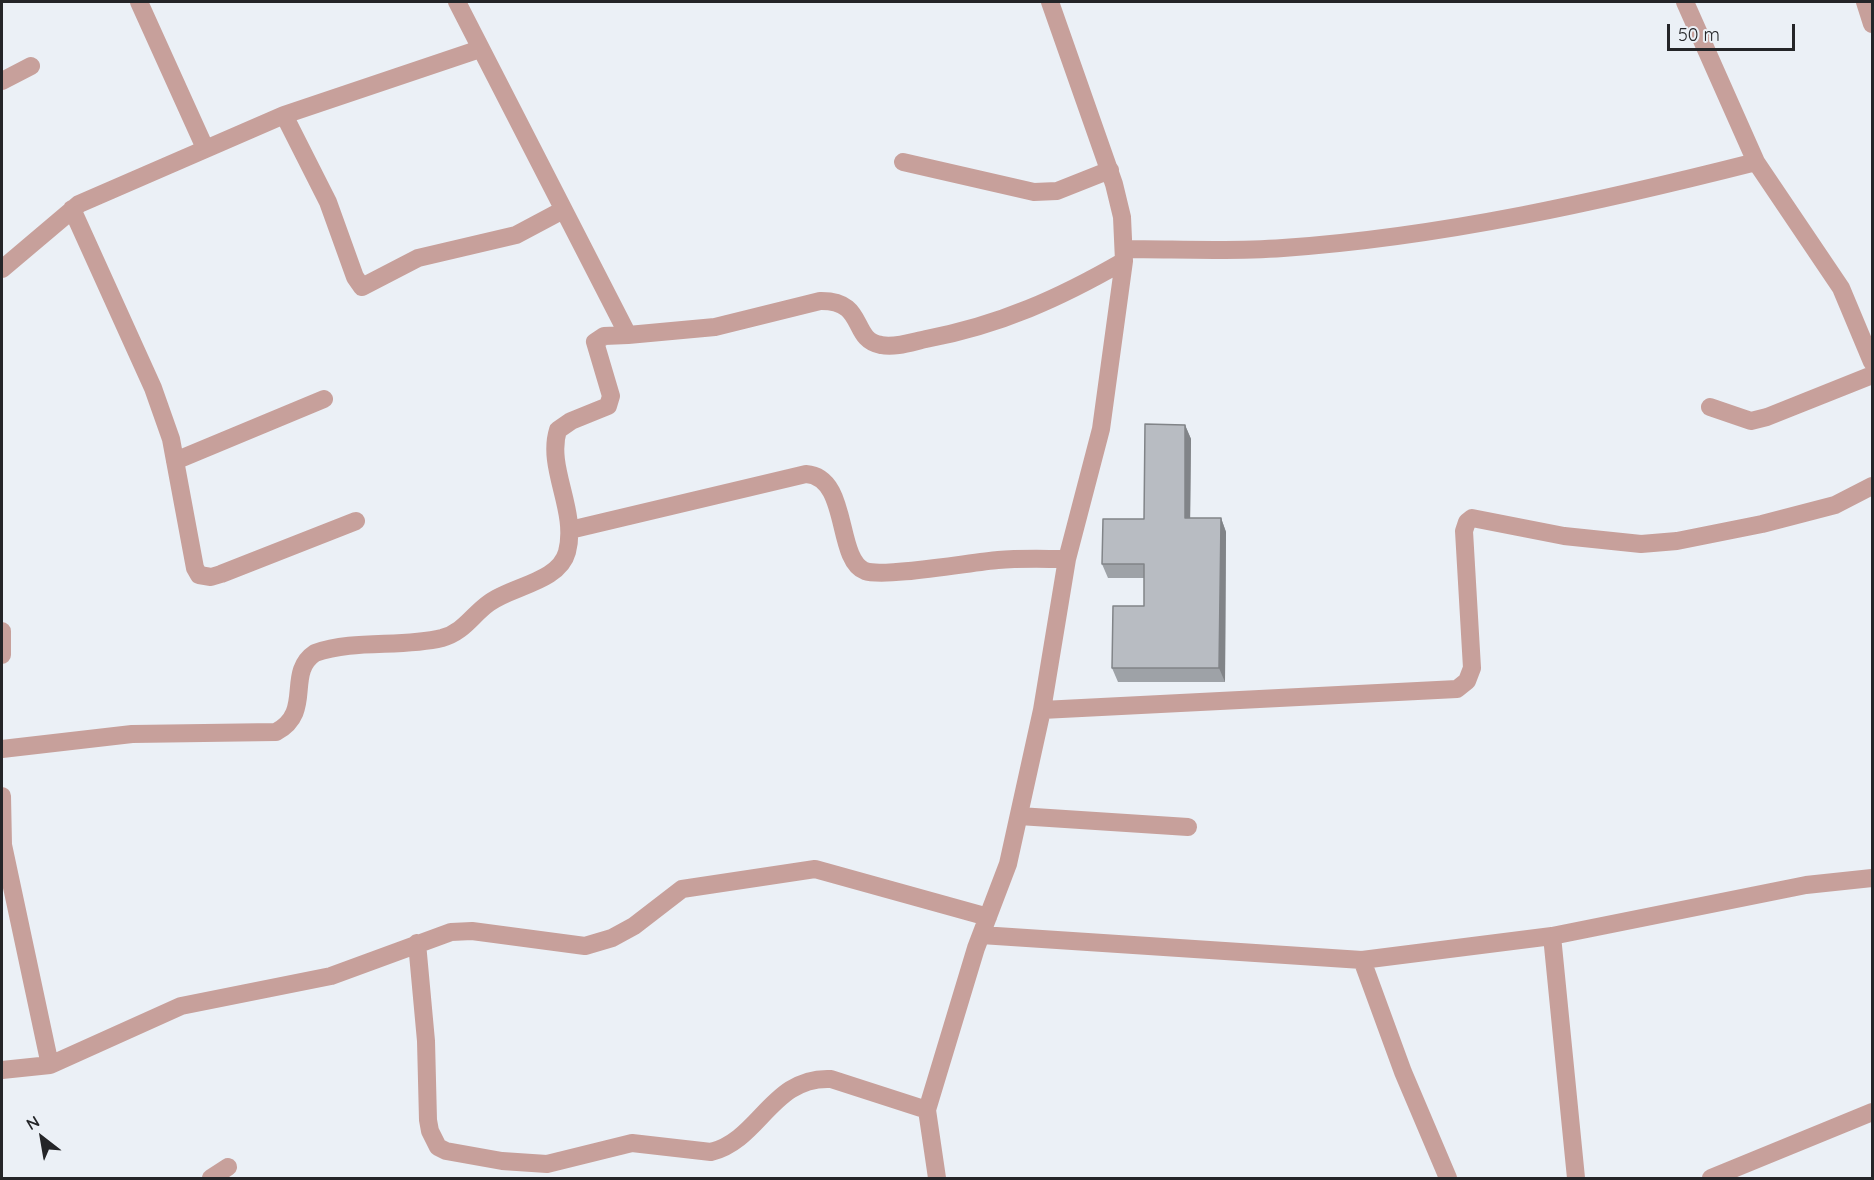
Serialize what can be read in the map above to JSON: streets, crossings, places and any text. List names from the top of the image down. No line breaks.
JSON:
{"scale_bar":"50 m","north":"top left"}
